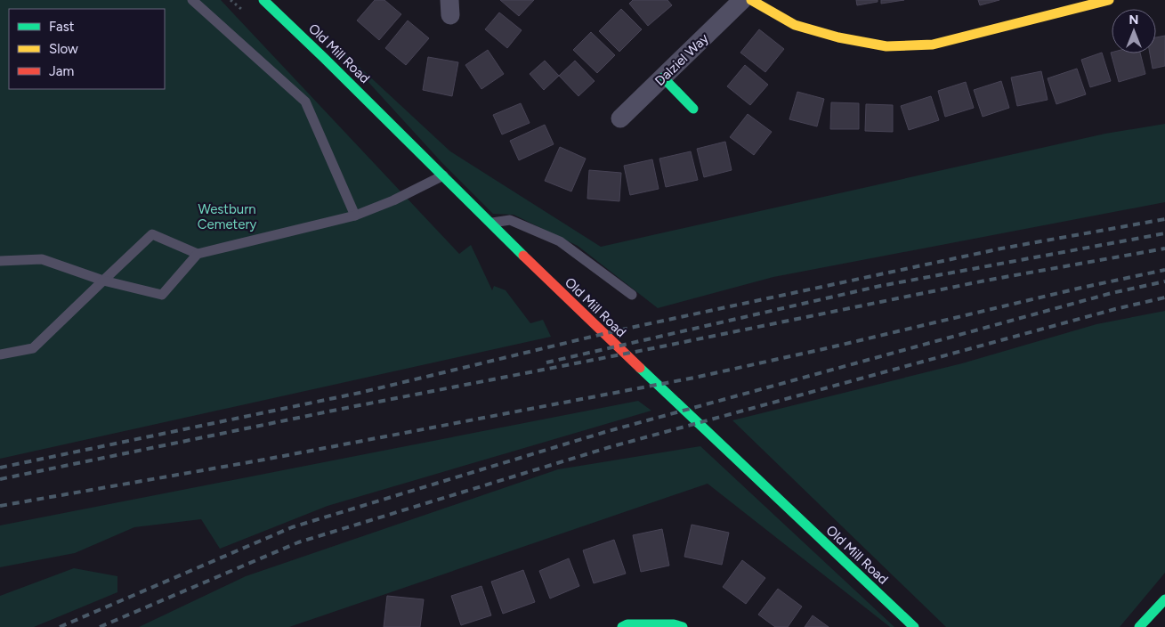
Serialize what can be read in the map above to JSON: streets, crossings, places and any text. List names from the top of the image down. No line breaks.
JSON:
{"streets":{"street":["Old Mill Road","Dalziel Way"]},"parks":["Westburn Cemetery"],"legend":["Fast","Slow","Jam"],"north":"top"}
